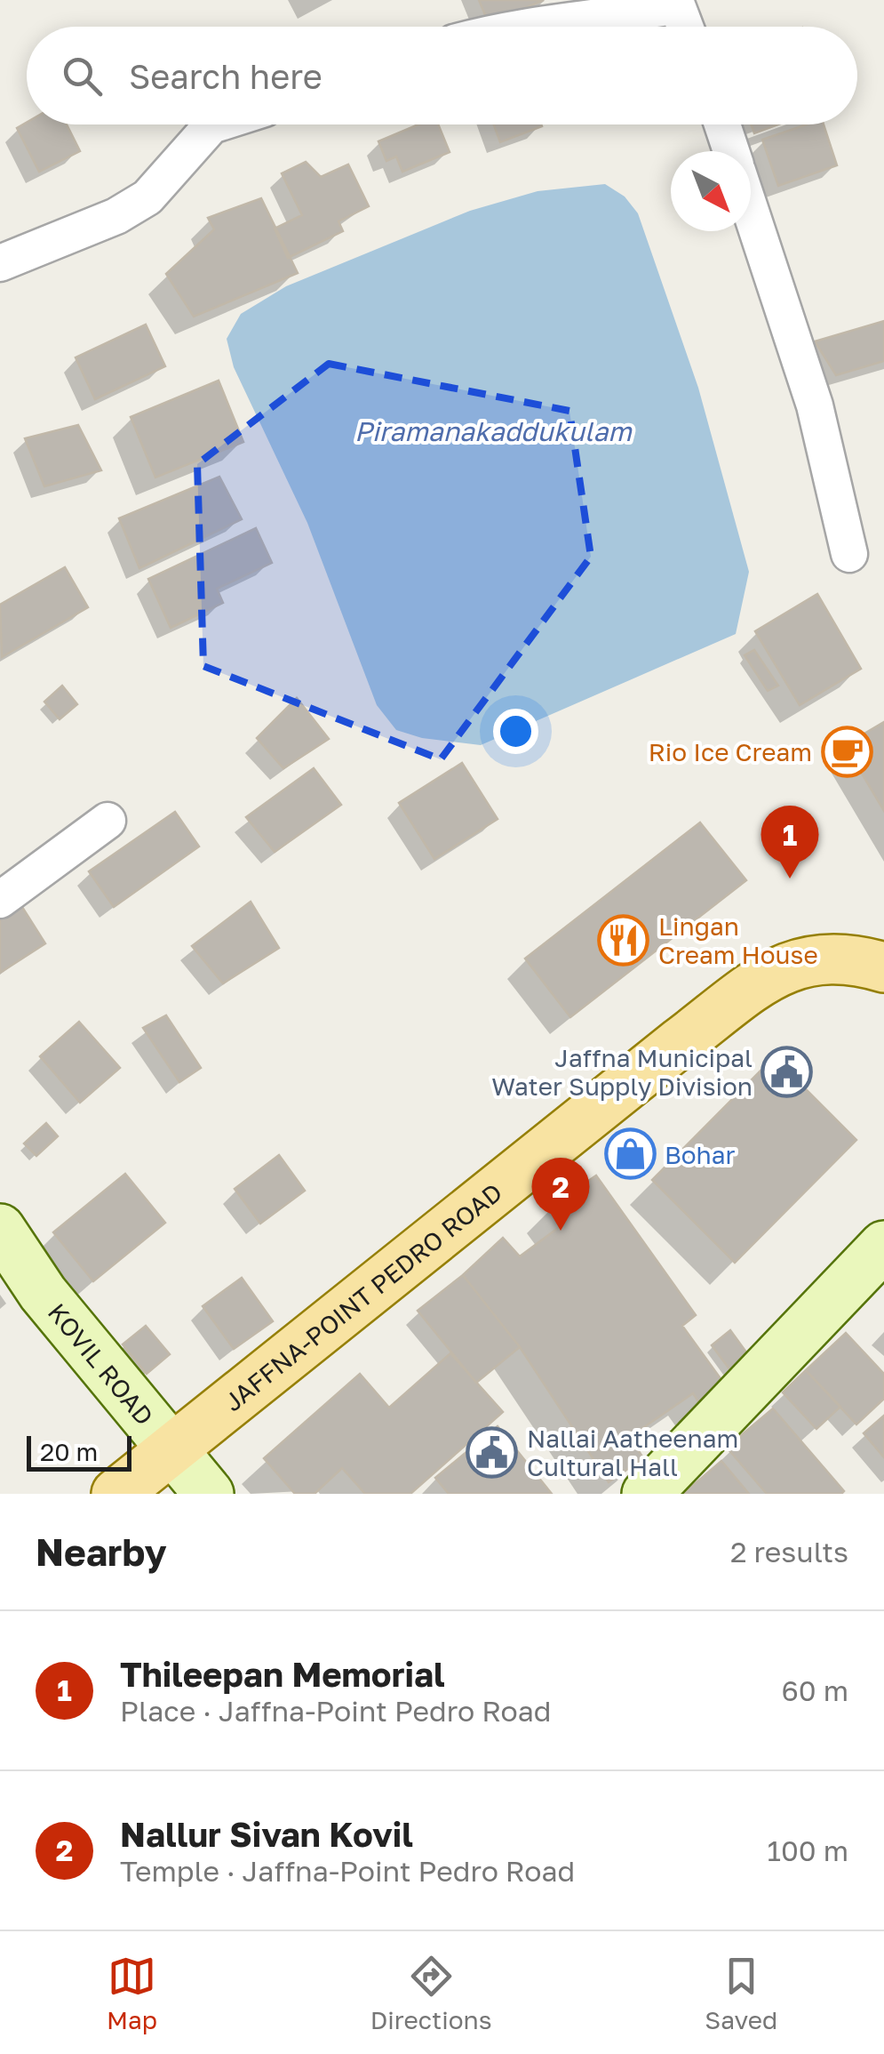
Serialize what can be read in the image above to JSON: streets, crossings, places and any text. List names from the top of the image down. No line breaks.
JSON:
{"streets":{"main road":["JAFFNA-POINT PEDRO ROAD"],"street":["KOVIL ROAD"]},"crossings":[["JAFFNA-POINT PEDRO ROAD","KOVIL ROAD"]],"water":["Piramanakaddukulam"],"places":{"cafe":["Rio Ice Cream"],"restaurant":["Lingan Cream House"],"public building":["Jaffna Municipal Water Supply Division","Nallai Aatheenam Cultural Hall"],"shop":["Bohar"]},"scale_bar":"20 m","north":"bottom right","page":{"search":"Search here","pins":["1","2"],"scale":"20 m","heading":["Nearby","2 results"],"list":[{"mark":"1","name":"Thileepan Memorial","note":"Place · Jaffna-Point Pedro Road","value":"60 m"},{"mark":"2","name":"Nallur Sivan Kovil","note":"Temple · Jaffna-Point Pedro Road","value":"100 m"}],"nav":["Map","Directions","Saved"]}}
